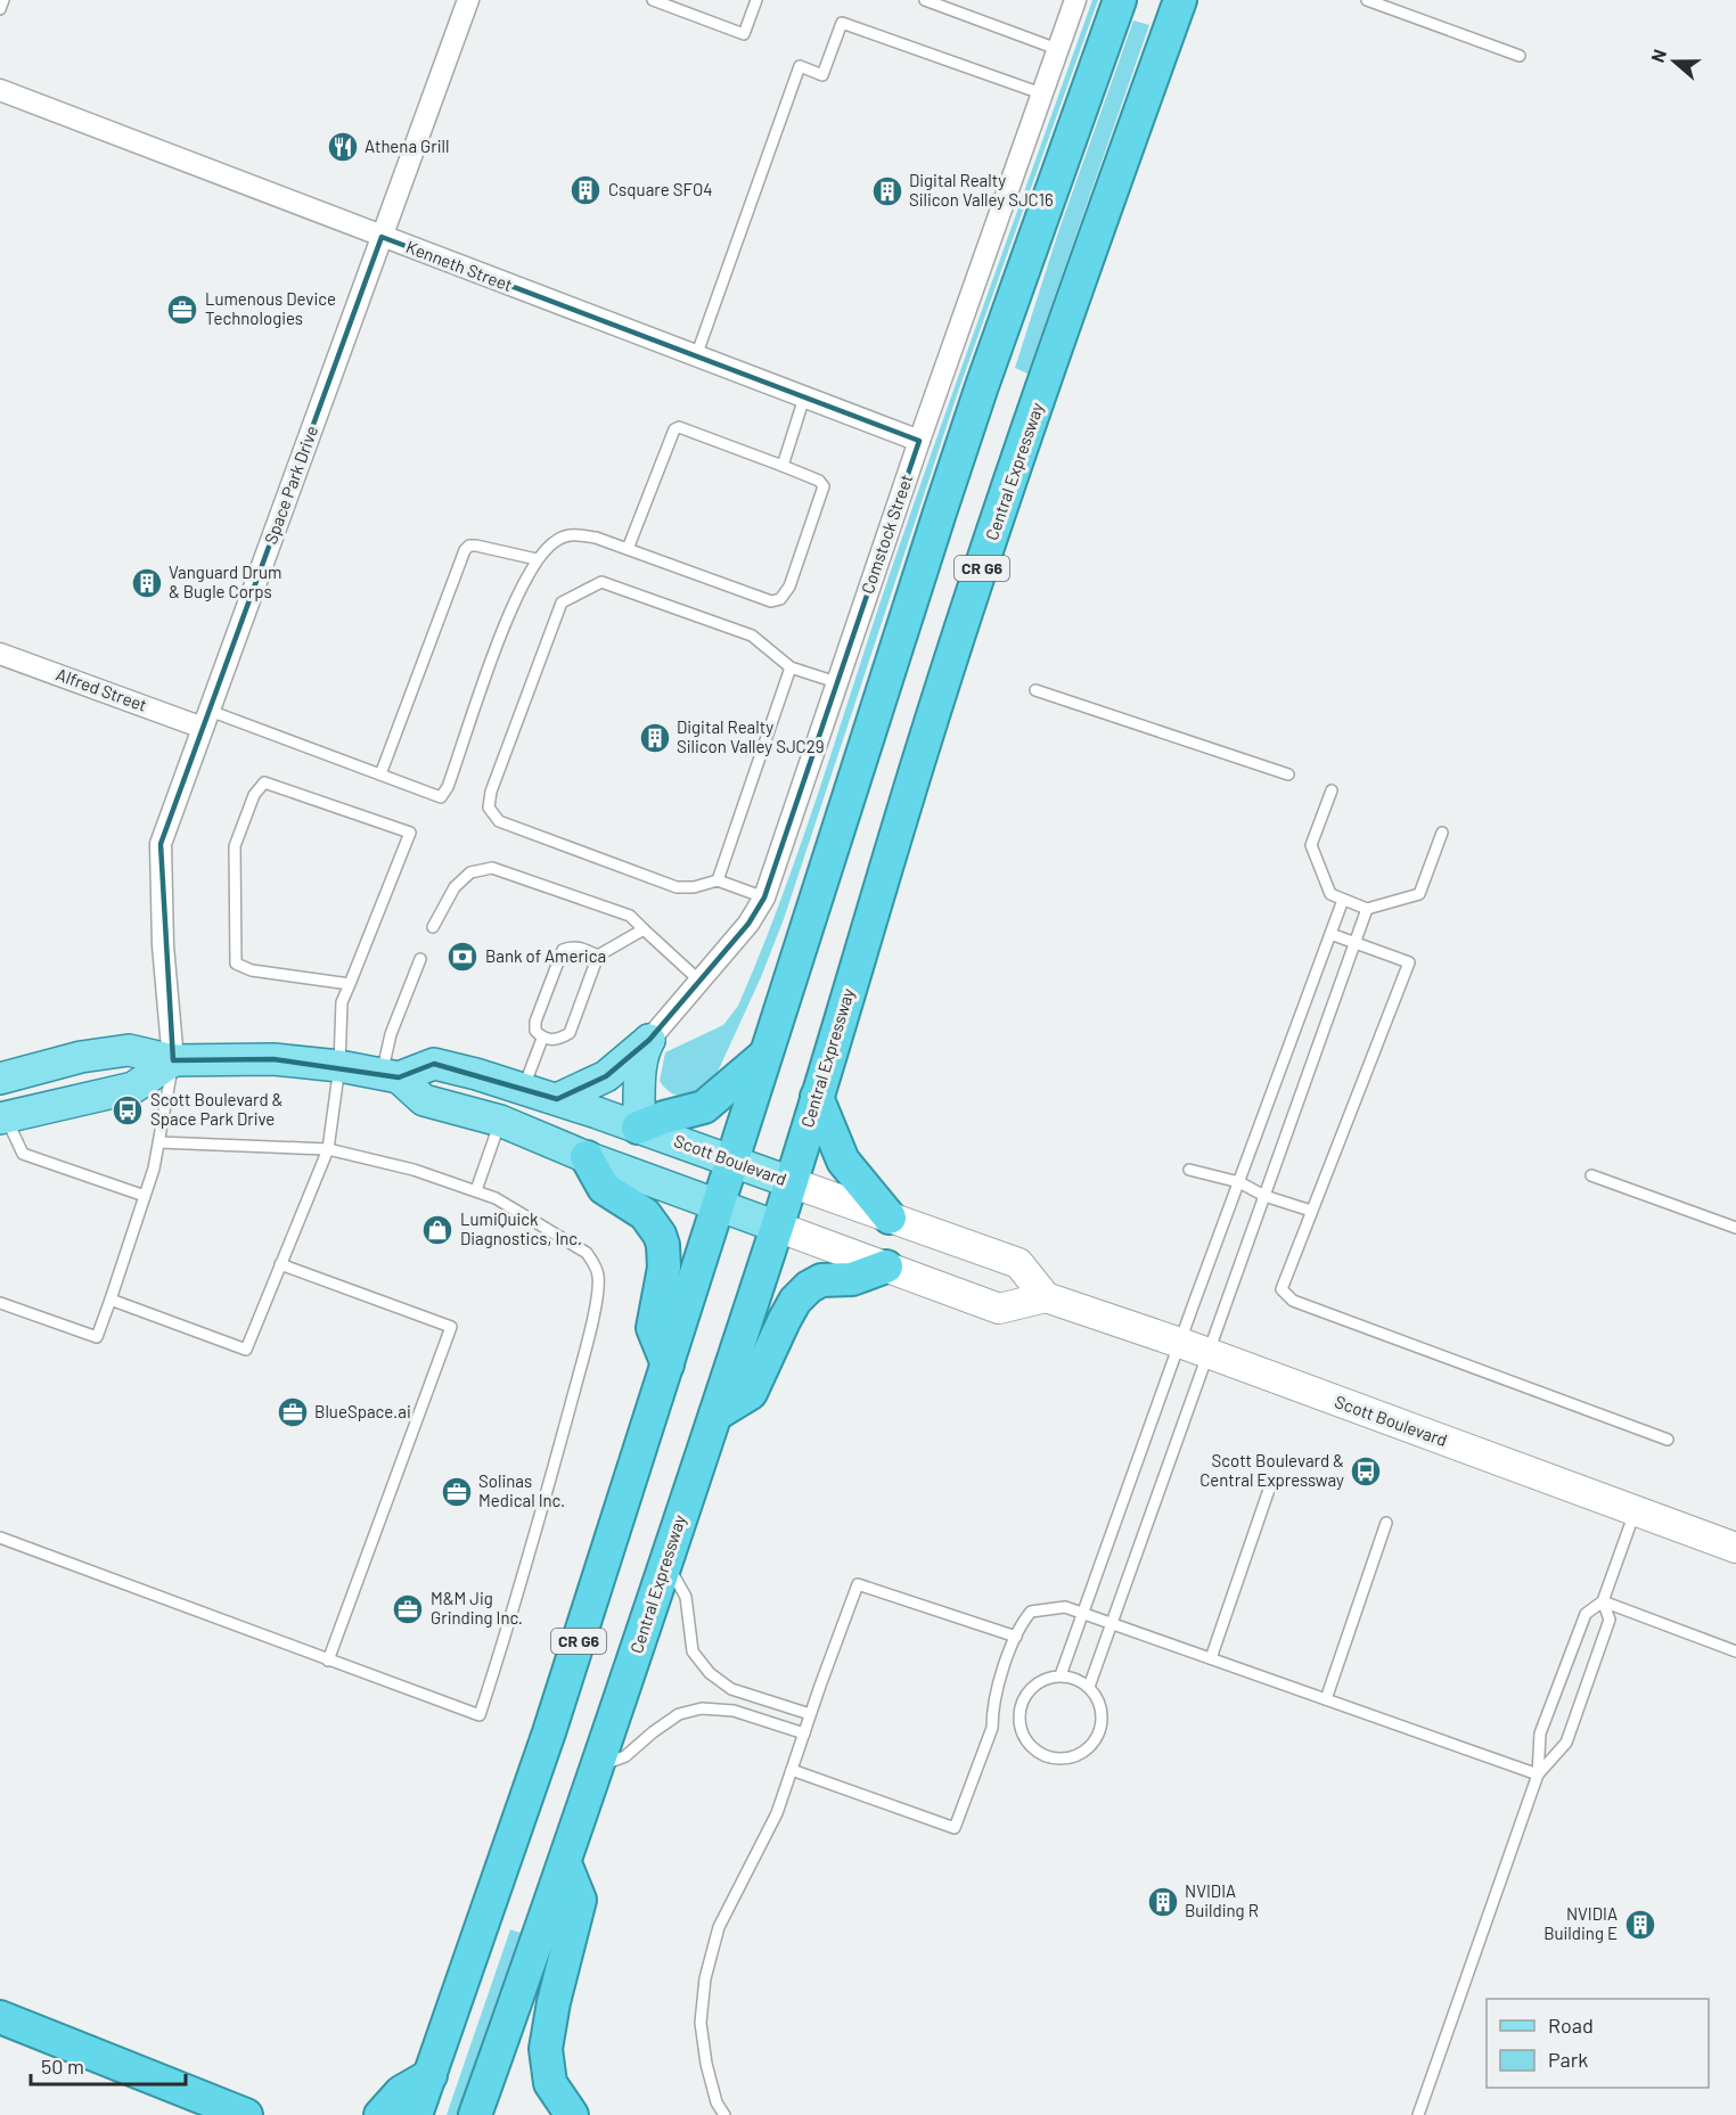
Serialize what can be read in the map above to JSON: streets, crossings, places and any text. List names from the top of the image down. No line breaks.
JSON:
{"streets":{"highway":["Central Expressway","CR G6"],"main road":["Scott Boulevard"],"street":["Kenneth Street","Space Park Drive","Comstock Street","Alfred Street"]},"crossings":[["Kenneth Street","Space Park Drive"],["Kenneth Street","Comstock Street"],["Central Expressway","Scott Boulevard"],["Space Park Drive","Alfred Street"],["CR G6","Scott Boulevard"]],"places":{"restaurant":["Athena Grill"],"building":["Csquare SFO4","Digital Realty Silicon Valley SJC16","Vanguard Drum & Bugle Corps","Digital Realty Silicon Valley SJC29","NVIDIA Building R","NVIDIA Building E"],"office":["Lumenous Device Technologies","BlueSpace.ai","Solinas Medical Inc.","M&M Jig Grinding Inc."],"bank":["Bank of America"],"bus stop":["Scott Boulevard & Space Park Drive","Scott Boulevard & Central Expressway"],"shop":["LumiQuick Diagnostics, Inc."]},"legend":["Road","Park"],"scale_bar":"50 m","north":"left"}
